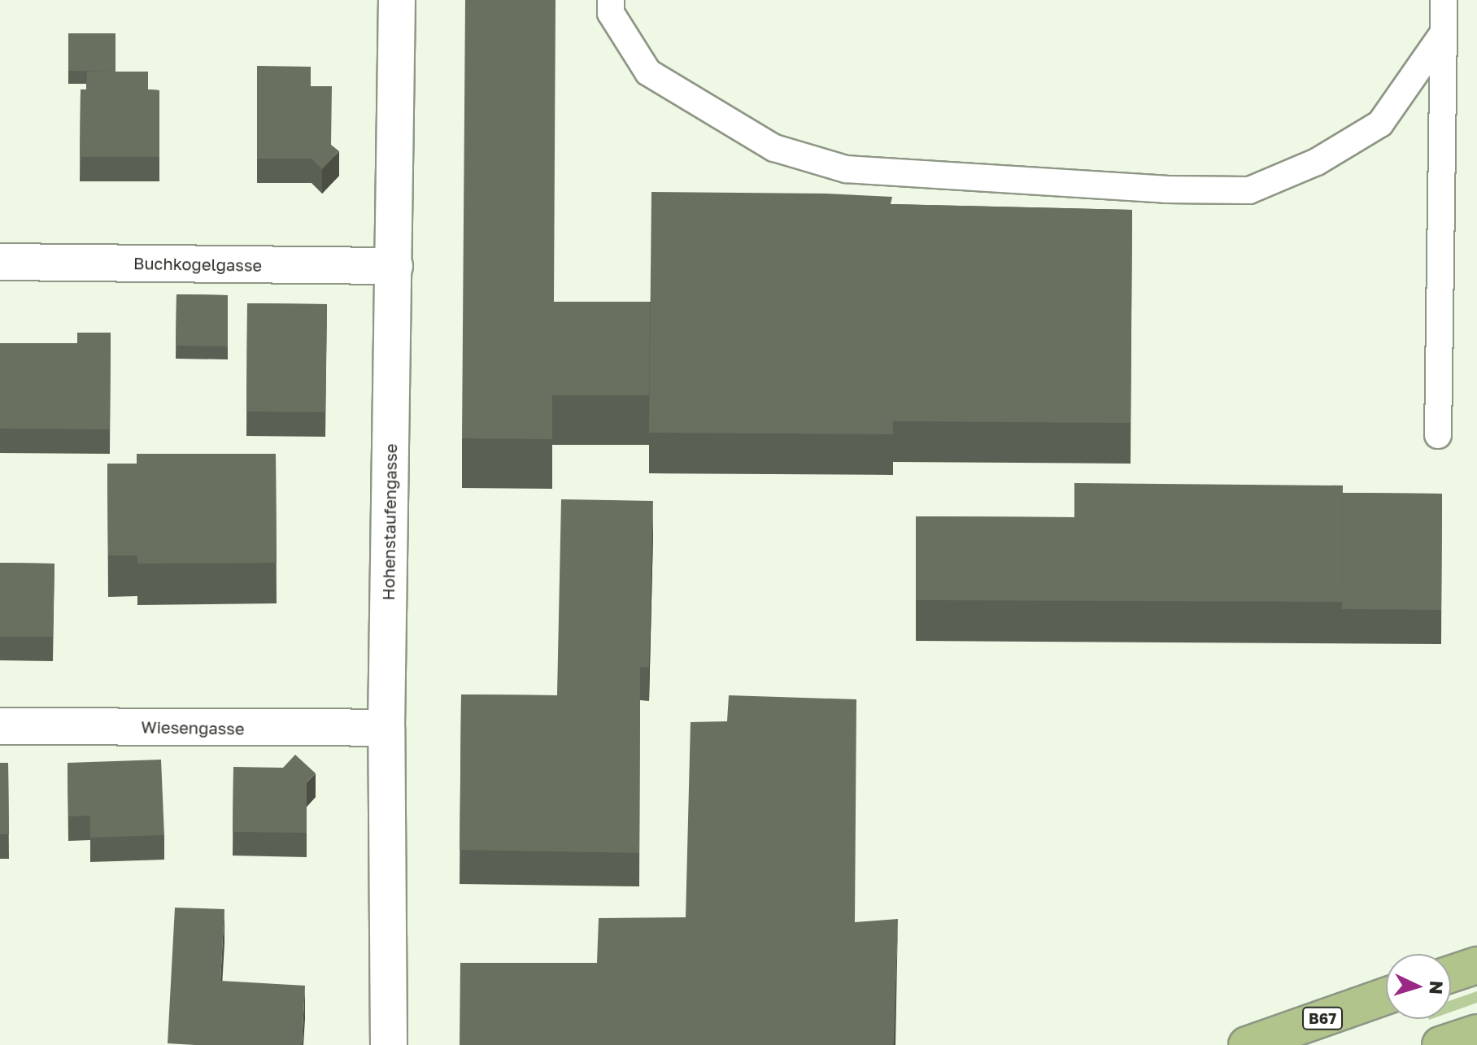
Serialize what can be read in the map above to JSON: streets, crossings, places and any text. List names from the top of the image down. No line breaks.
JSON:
{"streets":{"main road":["B67"],"street":["Buchkogelgasse","Hohenstaufengasse","Wiesengasse"]},"crossings":[["Buchkogelgasse","Hohenstaufengasse"],["Hohenstaufengasse","Wiesengasse"]],"north":"right"}
